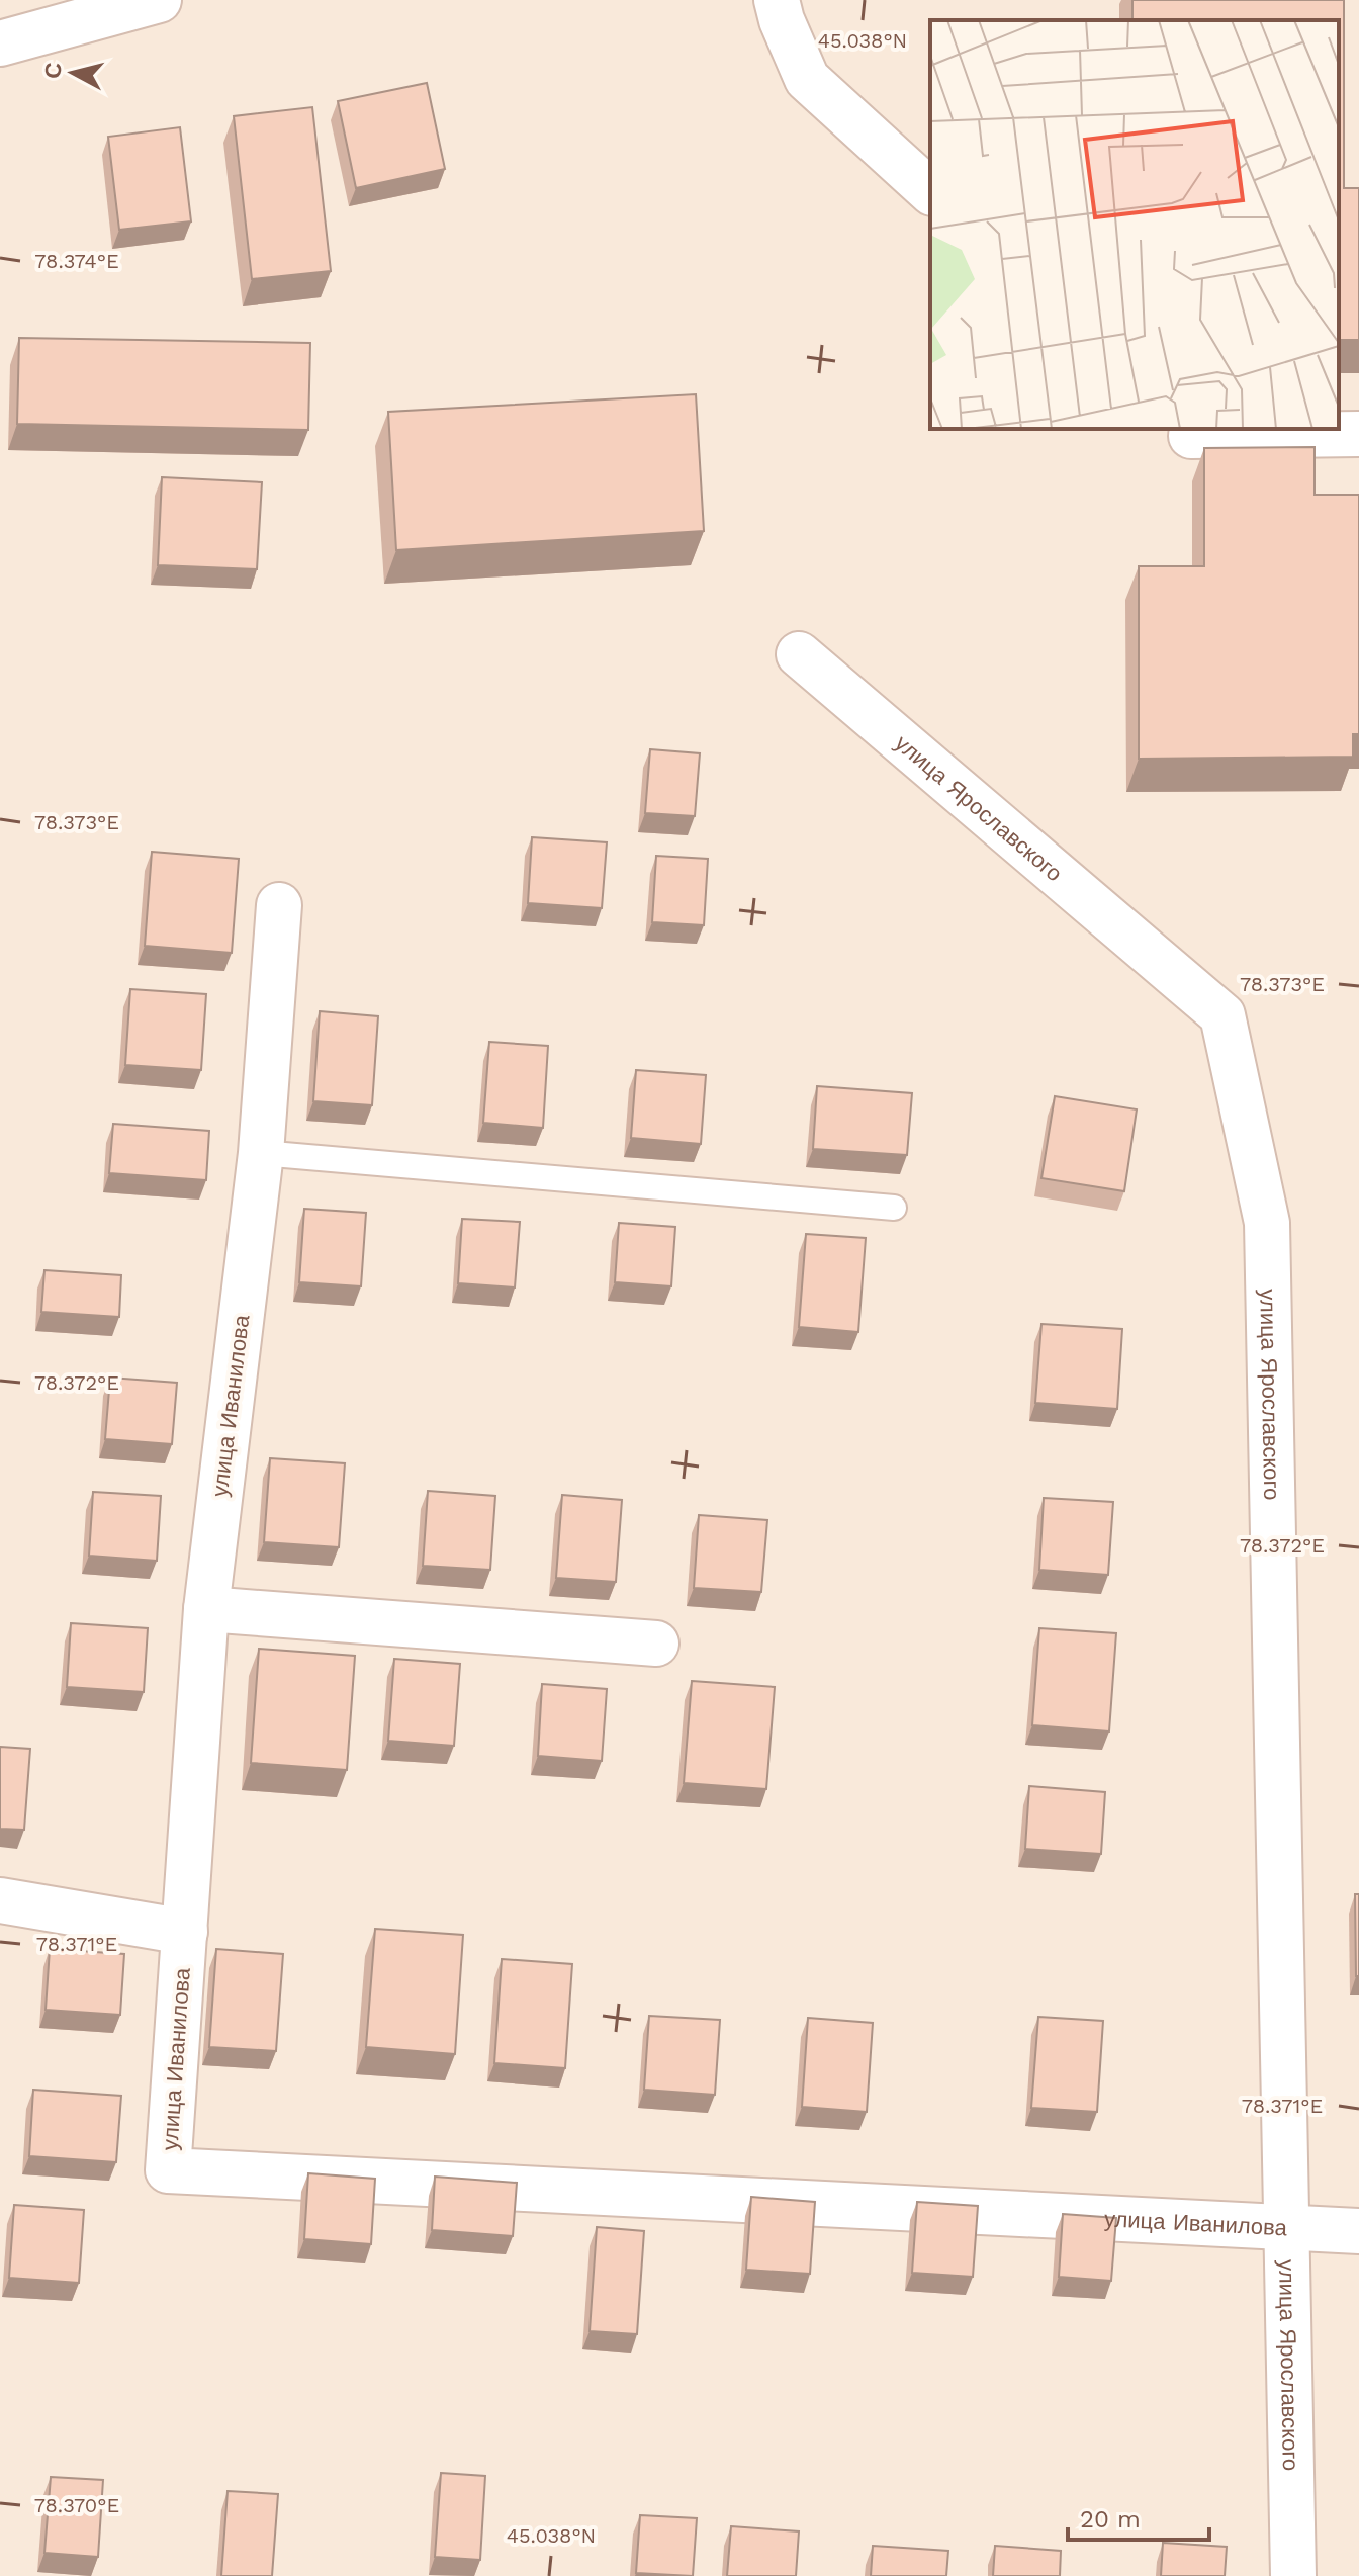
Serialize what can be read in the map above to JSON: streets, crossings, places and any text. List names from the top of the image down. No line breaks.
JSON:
{"streets":{"street":["улица Ярославского","улица Иванилова"]},"crossings":[["улица Ярославского","улица Иванилова"]],"scale_bar":"20 m","north":"left","coordinates":["45.038°N","78.374°E","78.373°E","78.372°E","78.371°E","78.370°E"]}
